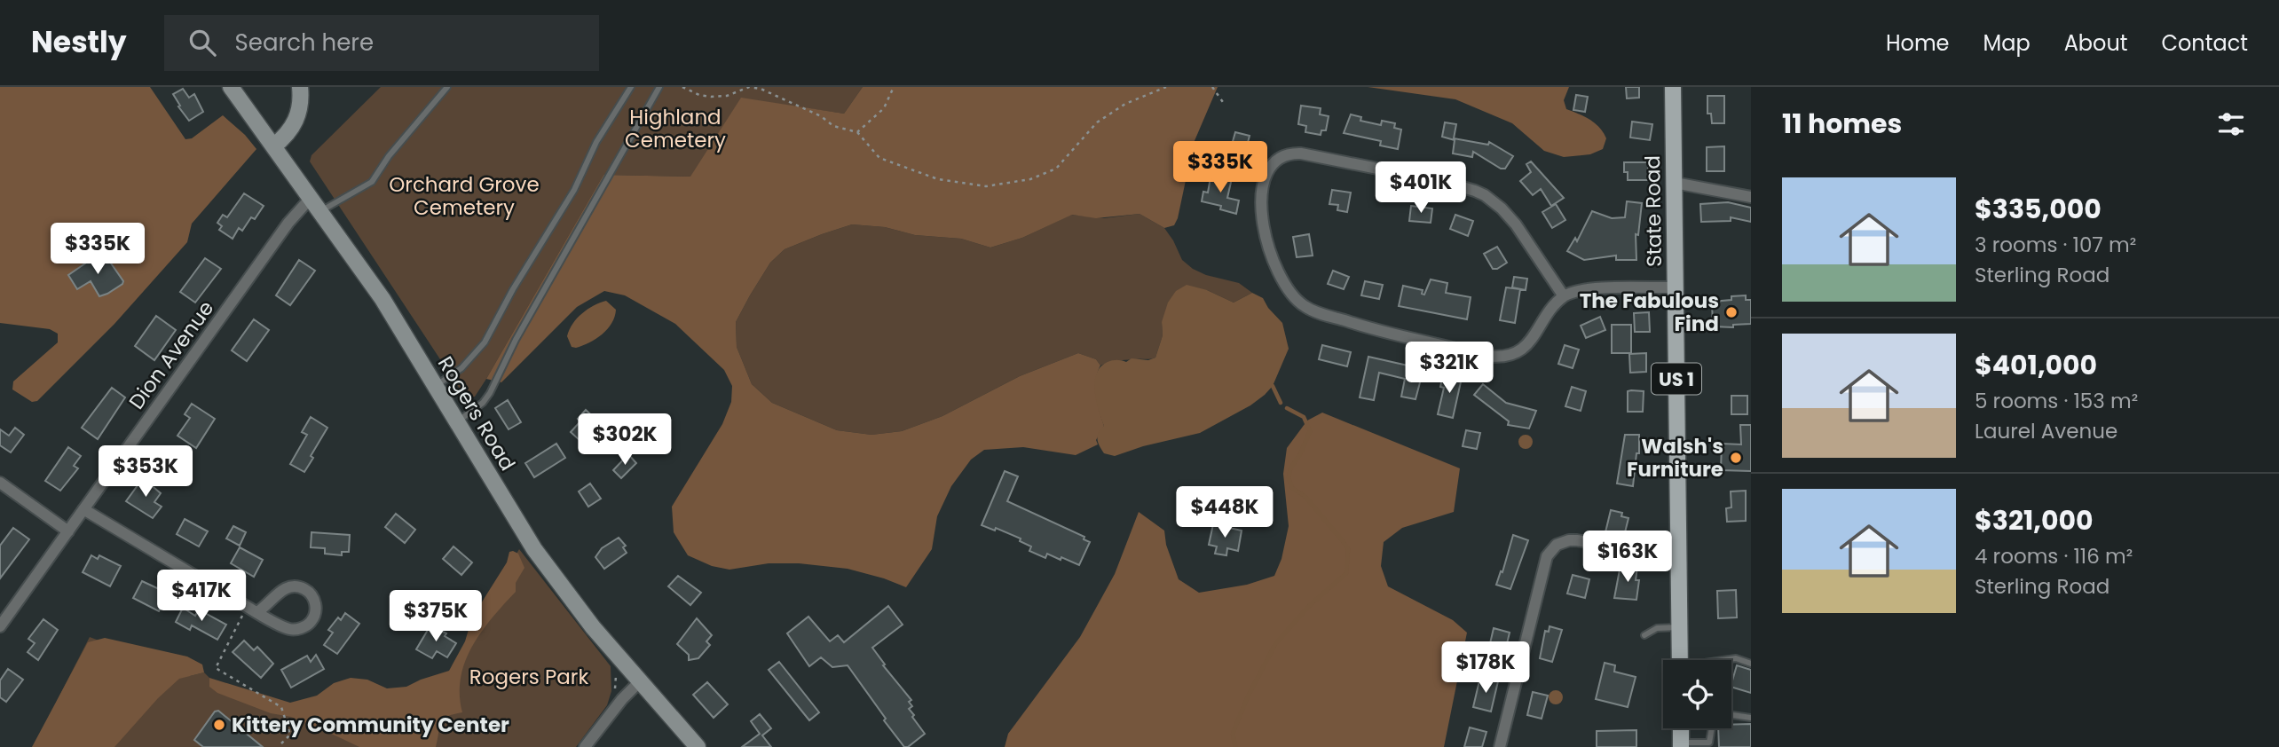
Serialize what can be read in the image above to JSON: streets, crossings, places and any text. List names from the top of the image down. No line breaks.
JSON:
{"streets":{"main road":["State Road","US 1","Rogers Road"],"street":["Dion Avenue"]},"crossings":[["Dion Avenue","Rogers Road"]],"parks":["Highland Cemetery","Orchard Grove Cemetery","Rogers Park"],"places":["The Fabulous Find","Walsh's Furniture","Kittery Community Center"],"page":{"header":"Nestly","search":"Search here","nav":["Home","Map","About","Contact"],"heading":"11 homes","price":["$335K","$401K","$335K","$321K","$302K","$353K","$448K","$163K","$417K","$375K","$178K"],"list":[{"name":"$335,000","note":"3 rooms · 107 m² · Sterling Road"},{"name":"$401,000","note":"5 rooms · 153 m² · Laurel Avenue"},{"name":"$321,000","note":"4 rooms · 116 m² · Sterling Road"}]}}
